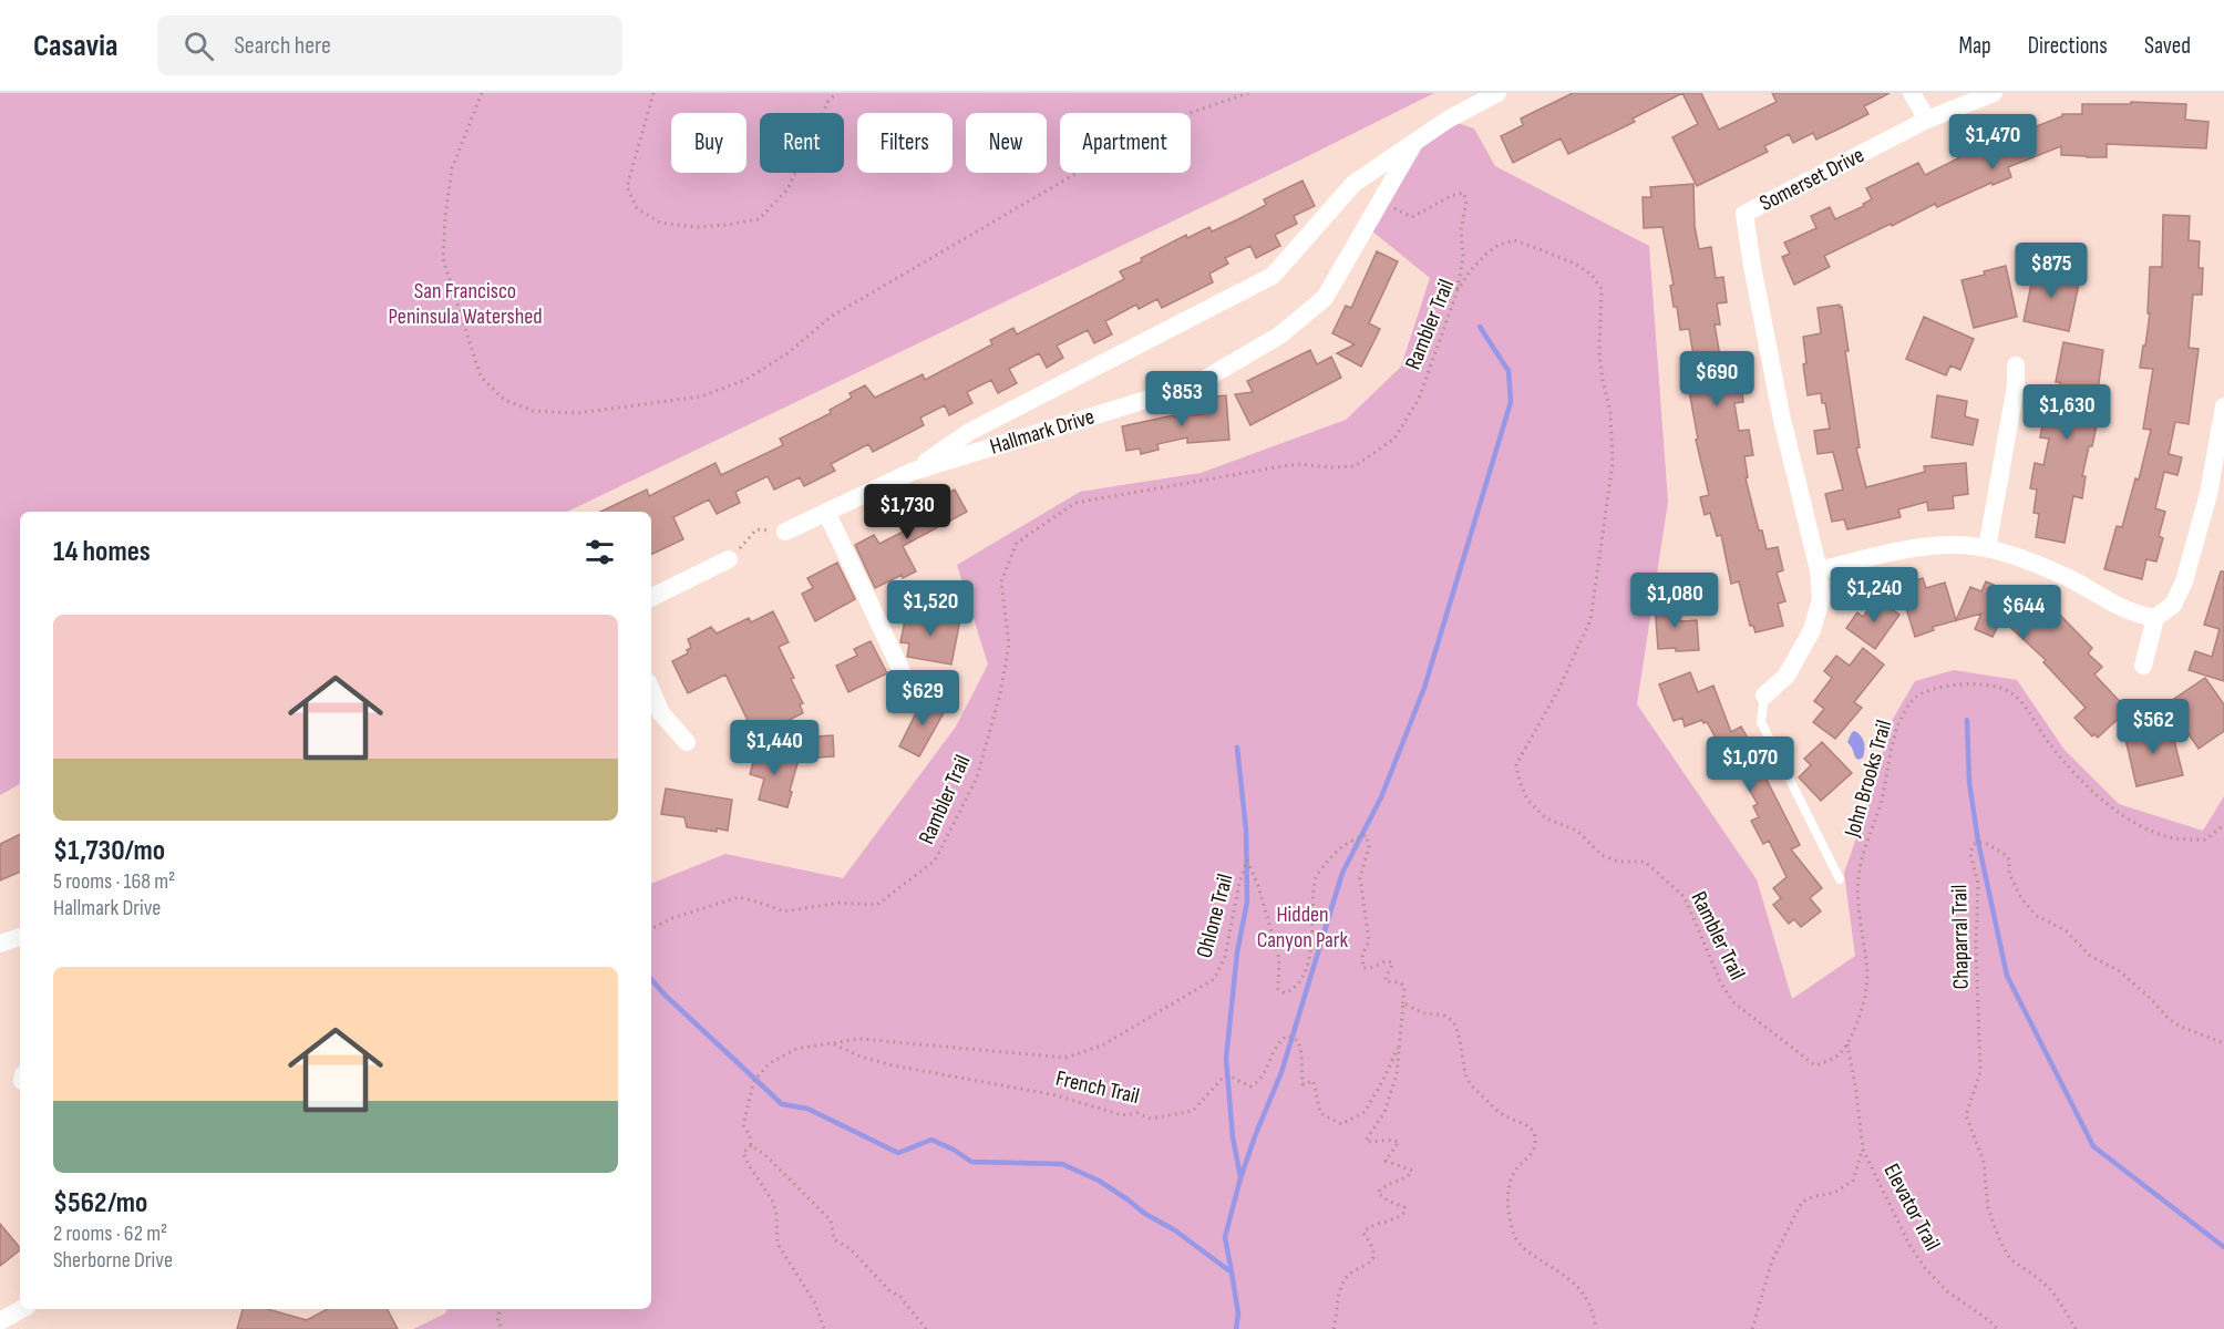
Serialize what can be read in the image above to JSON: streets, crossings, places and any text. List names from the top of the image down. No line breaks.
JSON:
{"streets":{"street":["Somerset Drive","Hallmark Drive"],"path":["Rambler Trail","John Brooks Trail","Ohlone Trail","Chaparral Trail","French Trail","Elevator Trail"]},"crossings":[["Rambler Trail","John Brooks Trail"],["Rambler Trail","Elevator Trail"],["John Brooks Trail","Elevator Trail"],["Ohlone Trail","French Trail"]],"parks":["San Francisco Peninsula Watershed","Hidden Canyon Park"],"page":{"header":"Casavia","search":"Search here","nav":["Map","Directions","Saved"],"chip":["Buy","Rent","Filters","New","Apartment"],"price":["$1,470","$875","$690","$853","$1,630","$1,730","$1,240","$1,080","$1,520","$644","$629","$562","$1,440","$1,070"],"heading":"14 homes","list":[{"name":"$1,730/mo","note":"5 rooms · 168 m² · Hallmark Drive"},{"name":"$562/mo","note":"2 rooms · 62 m² · Sherborne Drive"}]}}
